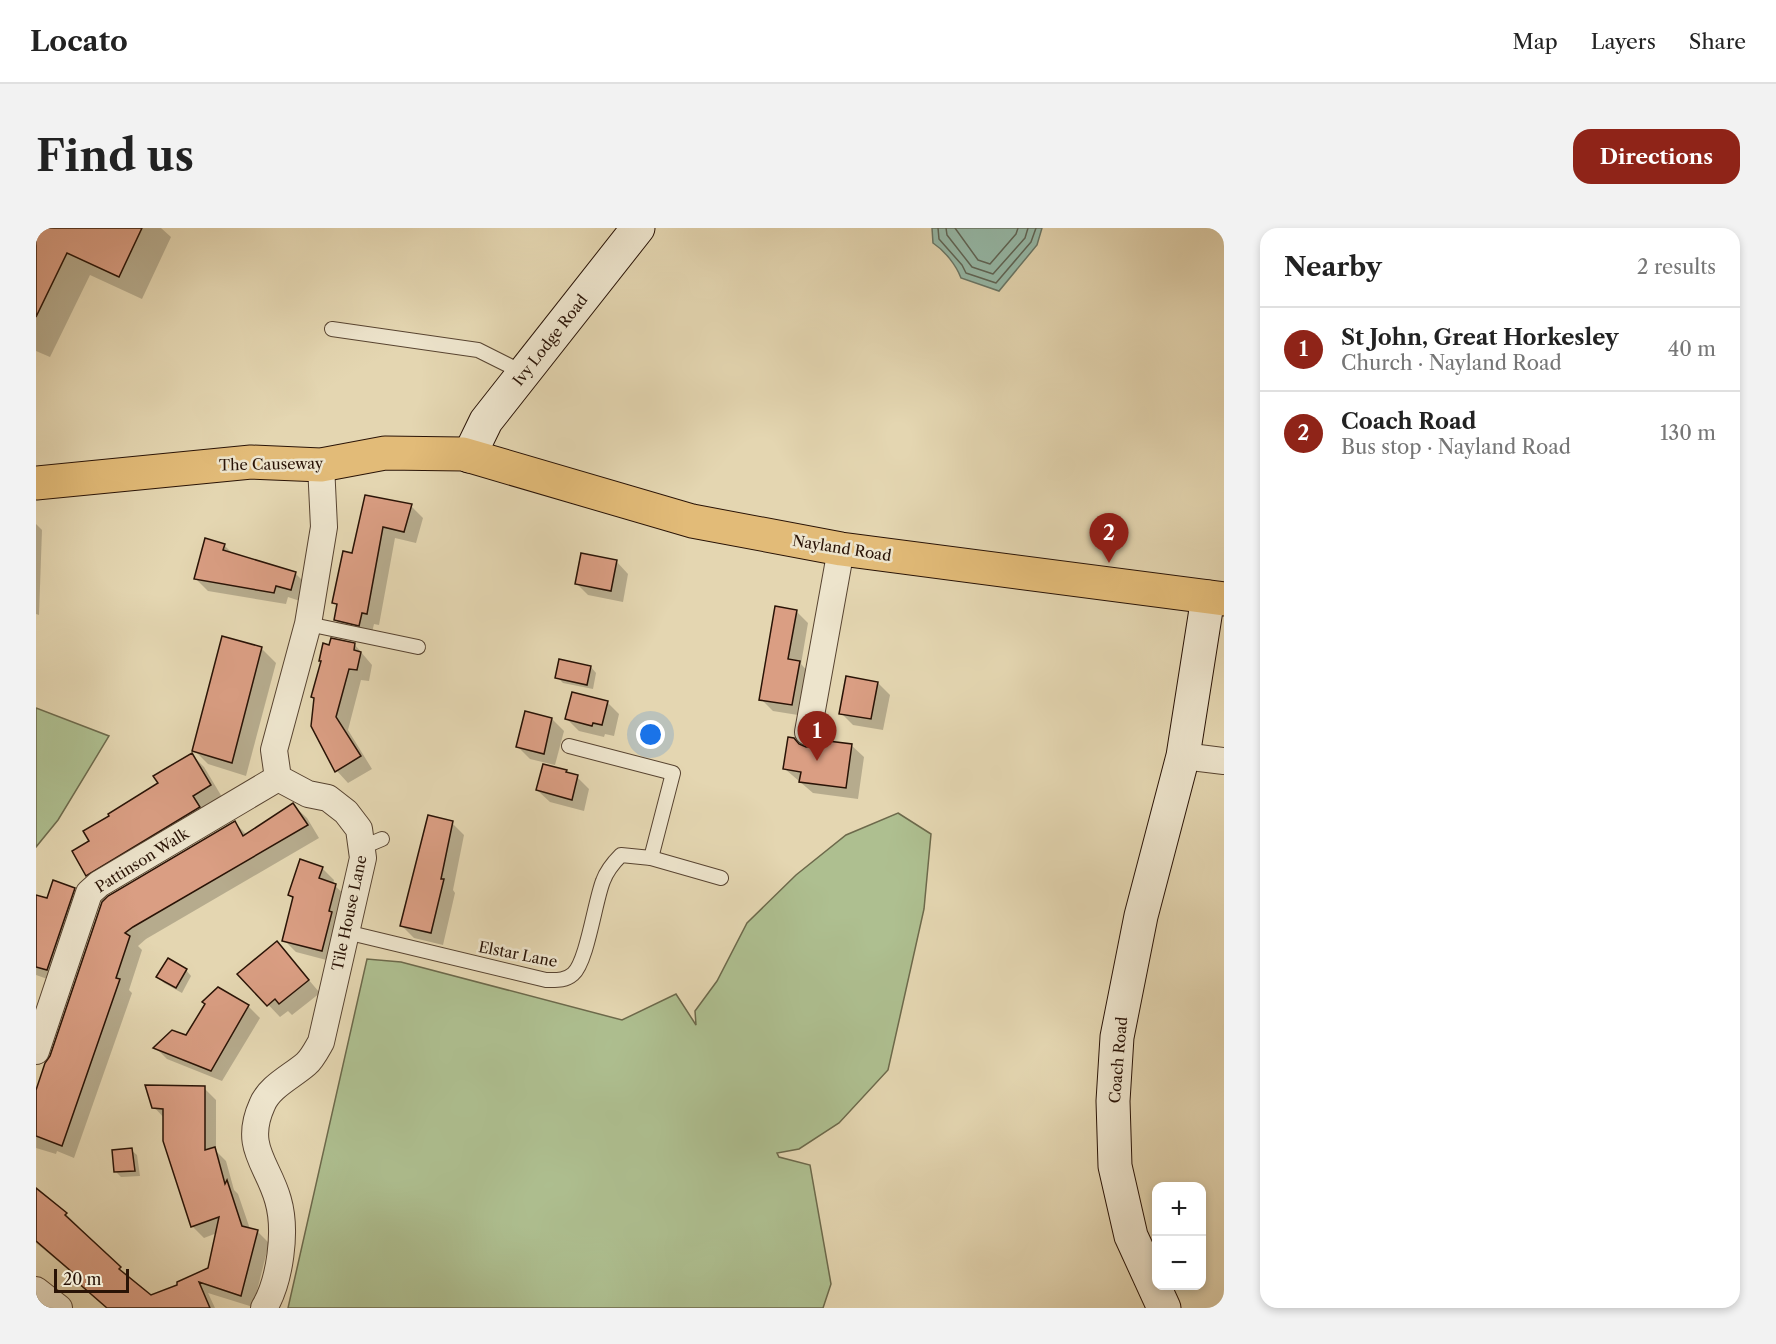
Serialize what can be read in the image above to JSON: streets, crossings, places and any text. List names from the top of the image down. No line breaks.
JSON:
{"streets":{"main road":["The Causeway","Nayland Road"],"street":["Ivy Lodge Road","Pattinson Walk","Tile House Lane","Coach Road"],"lane":["Elstar Lane"]},"crossings":[["Ivy Lodge Road","The Causeway"],["Ivy Lodge Road","Nayland Road"],["The Causeway","Nayland Road"],["Nayland Road","Coach Road"],["Pattinson Walk","Tile House Lane"],["Tile House Lane","Elstar Lane"]],"scale_bar":"20 m","page":{"header":"Locato","nav":["Map","Layers","Share"],"buttons":"Directions","title":"Find us","heading":["Nearby","2 results"],"list":[{"mark":"1","name":"St John, Great Horkesley","note":"Church · Nayland Road","value":"40 m"},{"mark":"2","name":"Coach Road","note":"Bus stop · Nayland Road","value":"130 m"}],"pins":["2","1"],"map_buttons":["+","−"],"scale":"20 m"}}
